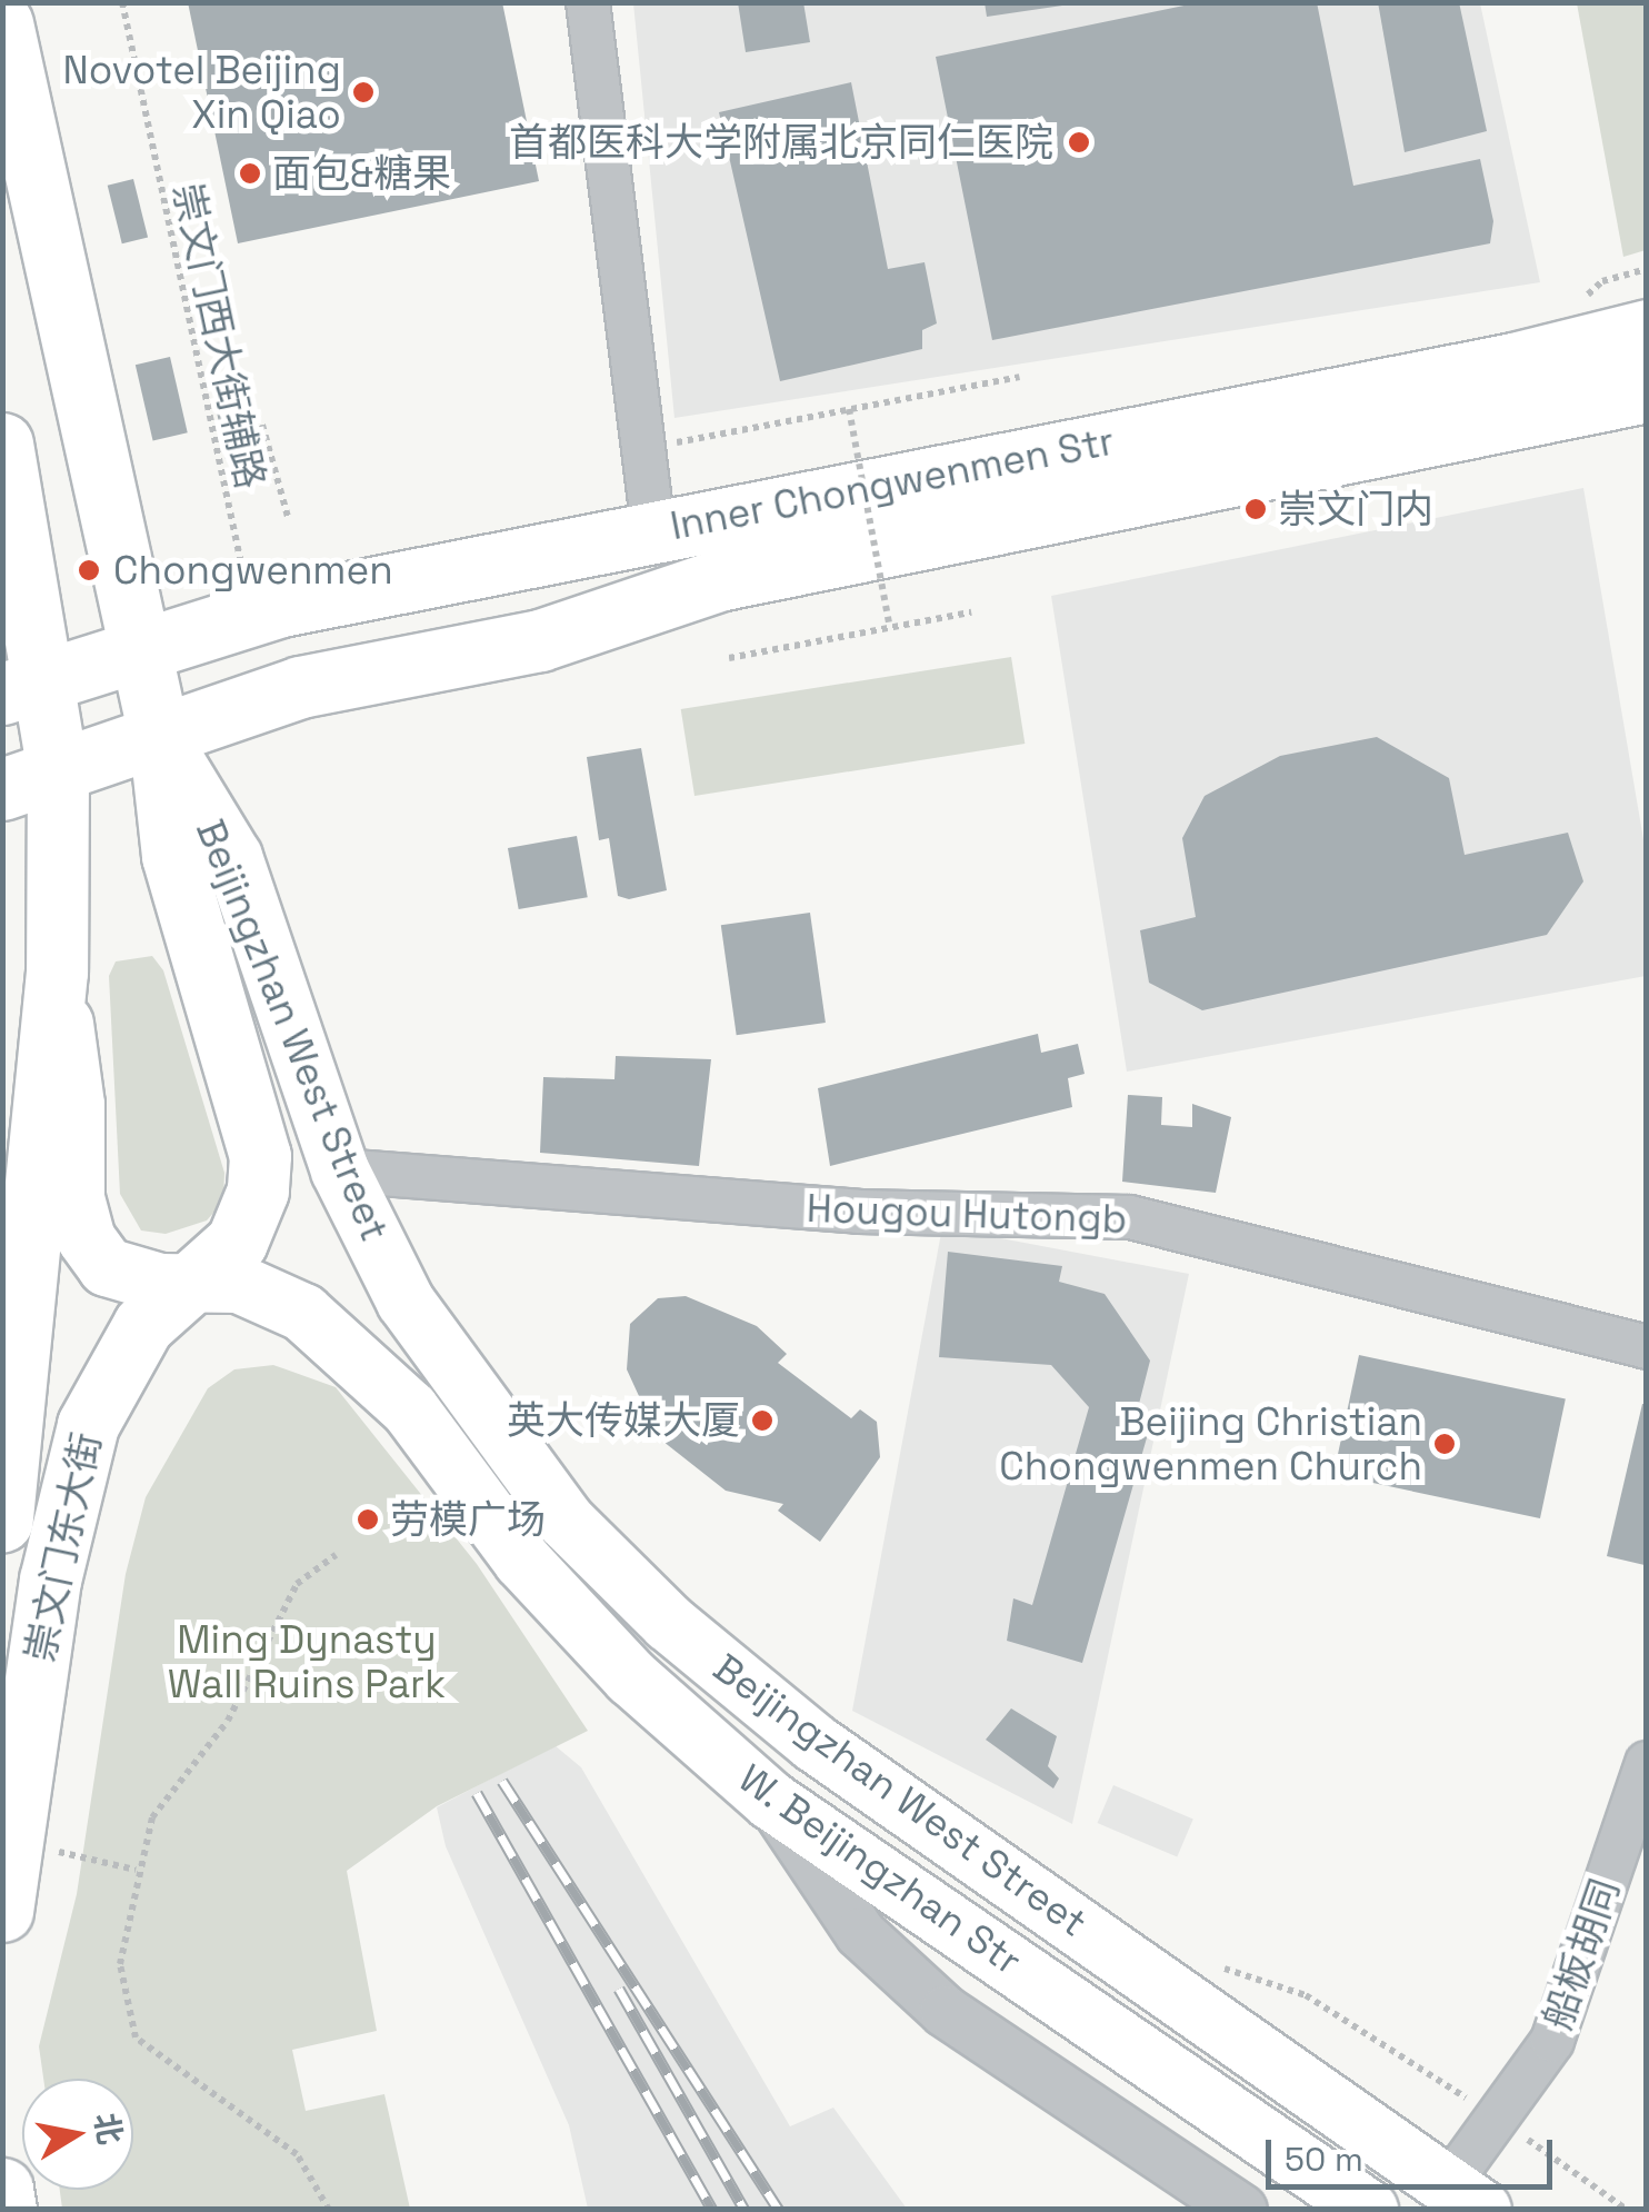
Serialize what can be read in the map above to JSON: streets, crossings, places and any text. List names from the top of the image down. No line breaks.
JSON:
{"streets":{"main road":["Inner Chongwenmen Str","Beijingzhan West Street","崇文门东大街","W. Beijingzhan Str"],"street":["Hougou Hutongb","船板胡同"],"path":["崇文门西大街辅路"]},"crossings":[["崇文门西大街辅路","Inner Chongwenmen Str"],["Inner Chongwenmen Str","Beijingzhan West Street"],["Beijingzhan West Street","Hougou Hutongb"],["Beijingzhan West Street","崇文门东大街"],["Beijingzhan West Street","W. Beijingzhan Str"],["Beijingzhan West Street","船板胡同"],["崇文门东大街","W. Beijingzhan Str"]],"parks":["Ming Dynasty Wall Ruins Park"],"places":["Novotel Beijing Xin Qiao","首都医科大学附属北京同仁医院","面包&糖果","崇文门内","Chongwenmen","英大传媒大厦","Beijing Christian Chongwenmen Church","劳模广场"],"scale_bar":"50 m","north":"right"}
